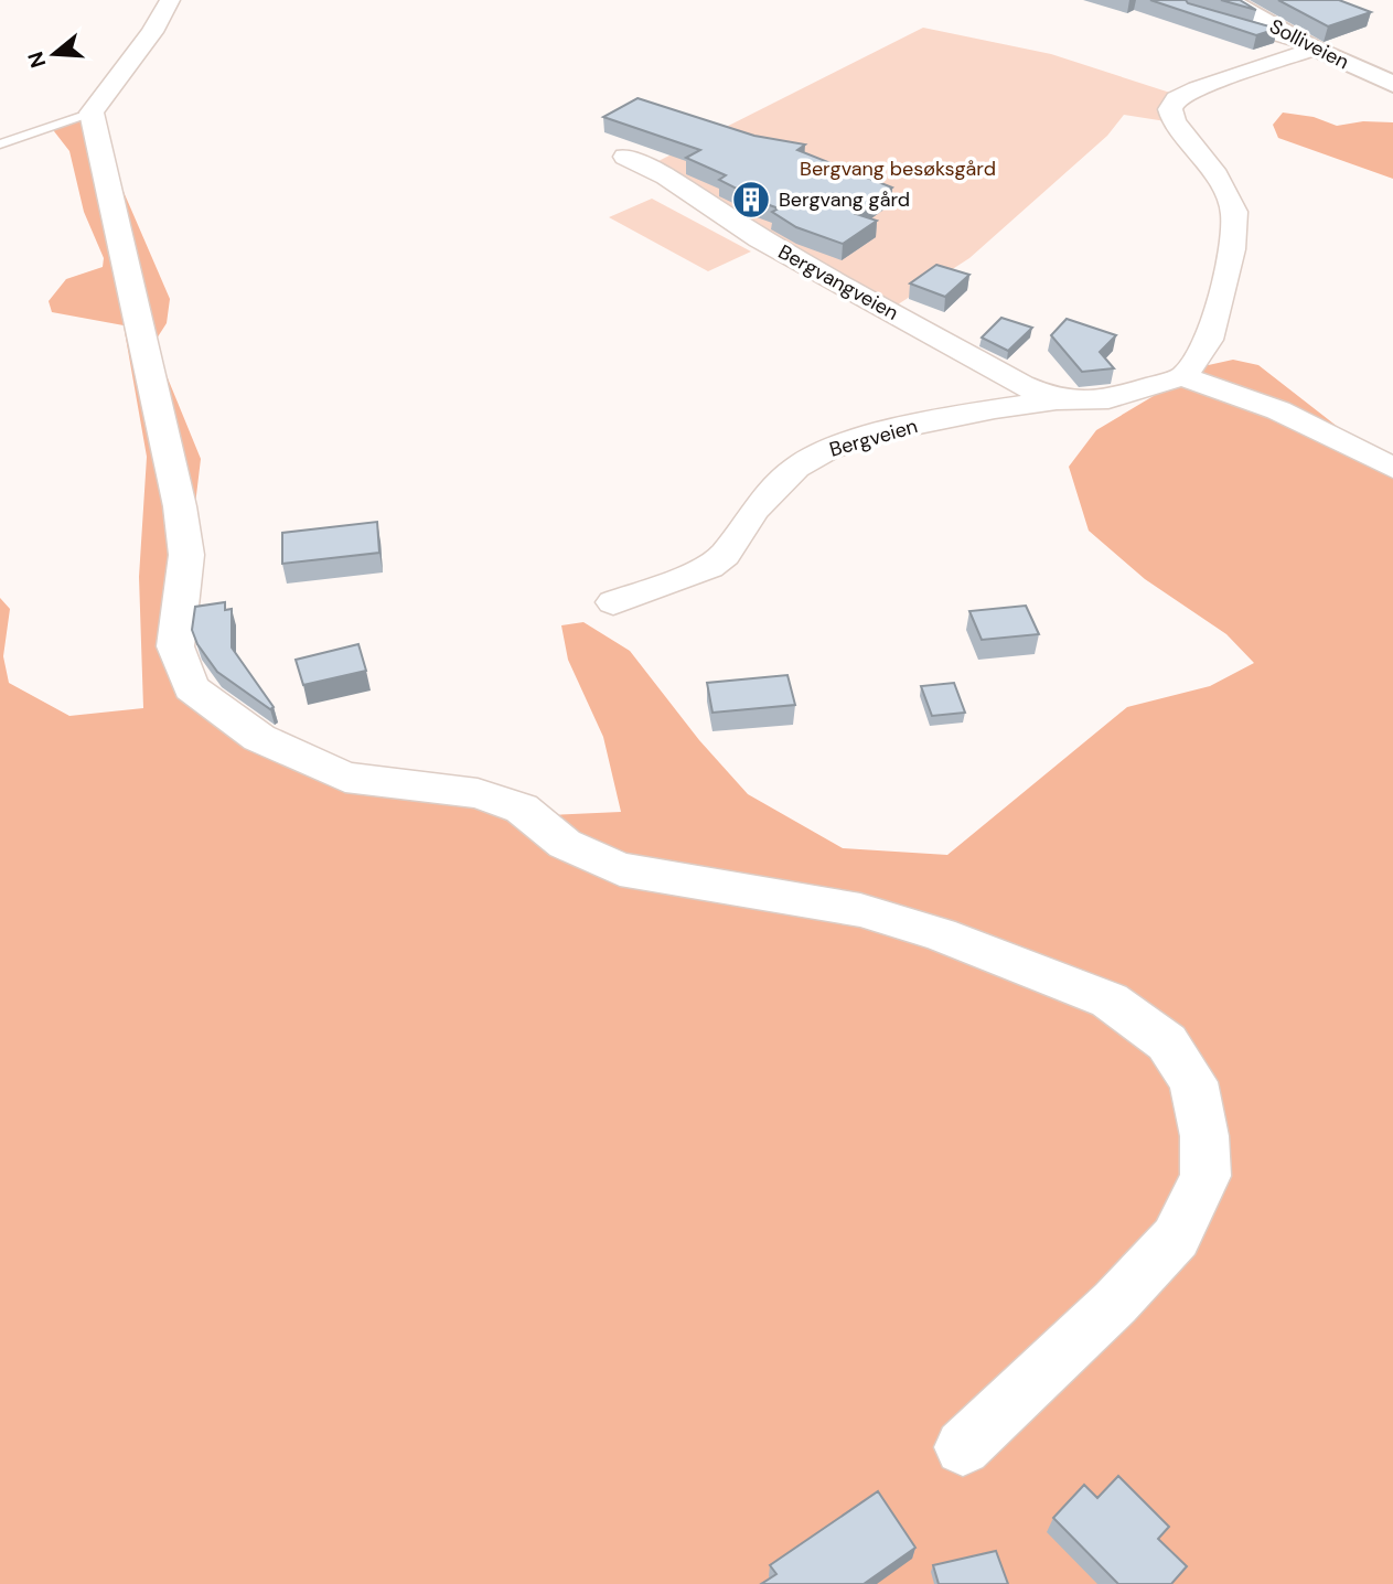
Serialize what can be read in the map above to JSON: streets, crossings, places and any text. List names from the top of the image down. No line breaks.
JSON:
{"streets":{"street":["Solliveien","Bergvangveien","Bergveien"]},"crossings":[["Bergvangveien","Bergveien"]],"parks":["Bergvang besøksgård"],"places":{"building":["Bergvang gård"]},"north":"left"}
